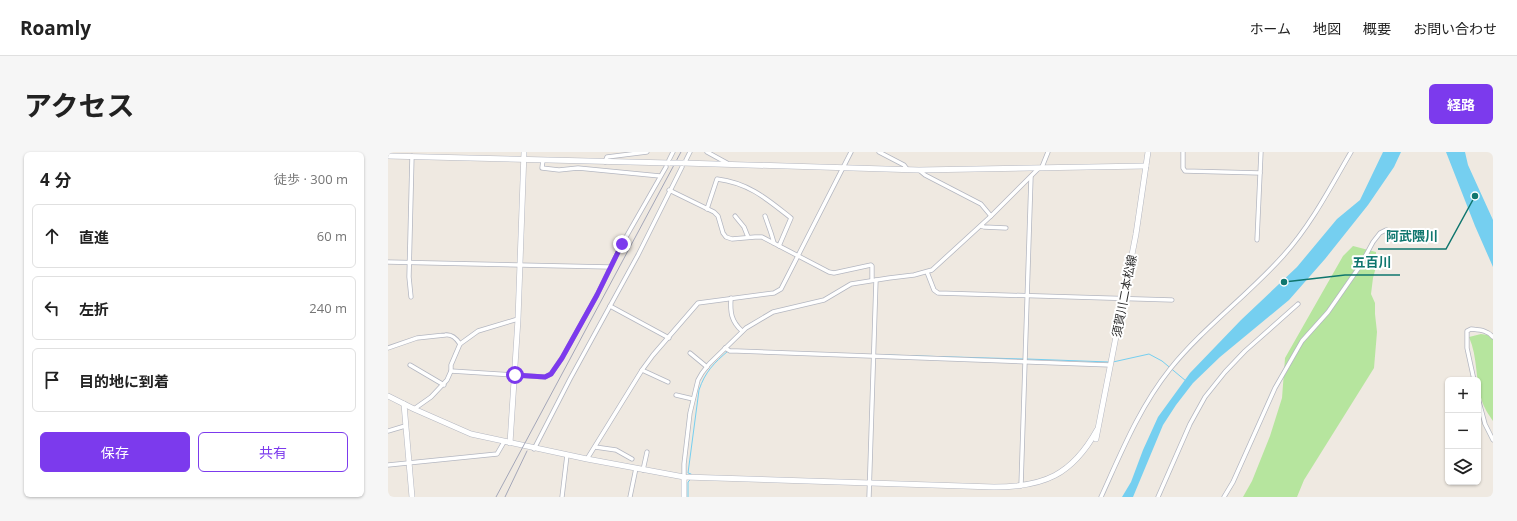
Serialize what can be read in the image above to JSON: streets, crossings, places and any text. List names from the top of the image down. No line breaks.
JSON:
{"streets":{"street":["須賀川二本松線"]},"places":["阿武隈川","五百川"],"page":{"header":"Roamly","nav":["ホーム","地図","概要","お問い合わせ"],"title":"アクセス","buttons":["経路",["保存","共有"]],"heading":["4 分","徒歩 · 300 m"],"list":[["直進","60 m"],["左折","240 m"],"目的地に到着"],"map_buttons":["+","−"]}}
